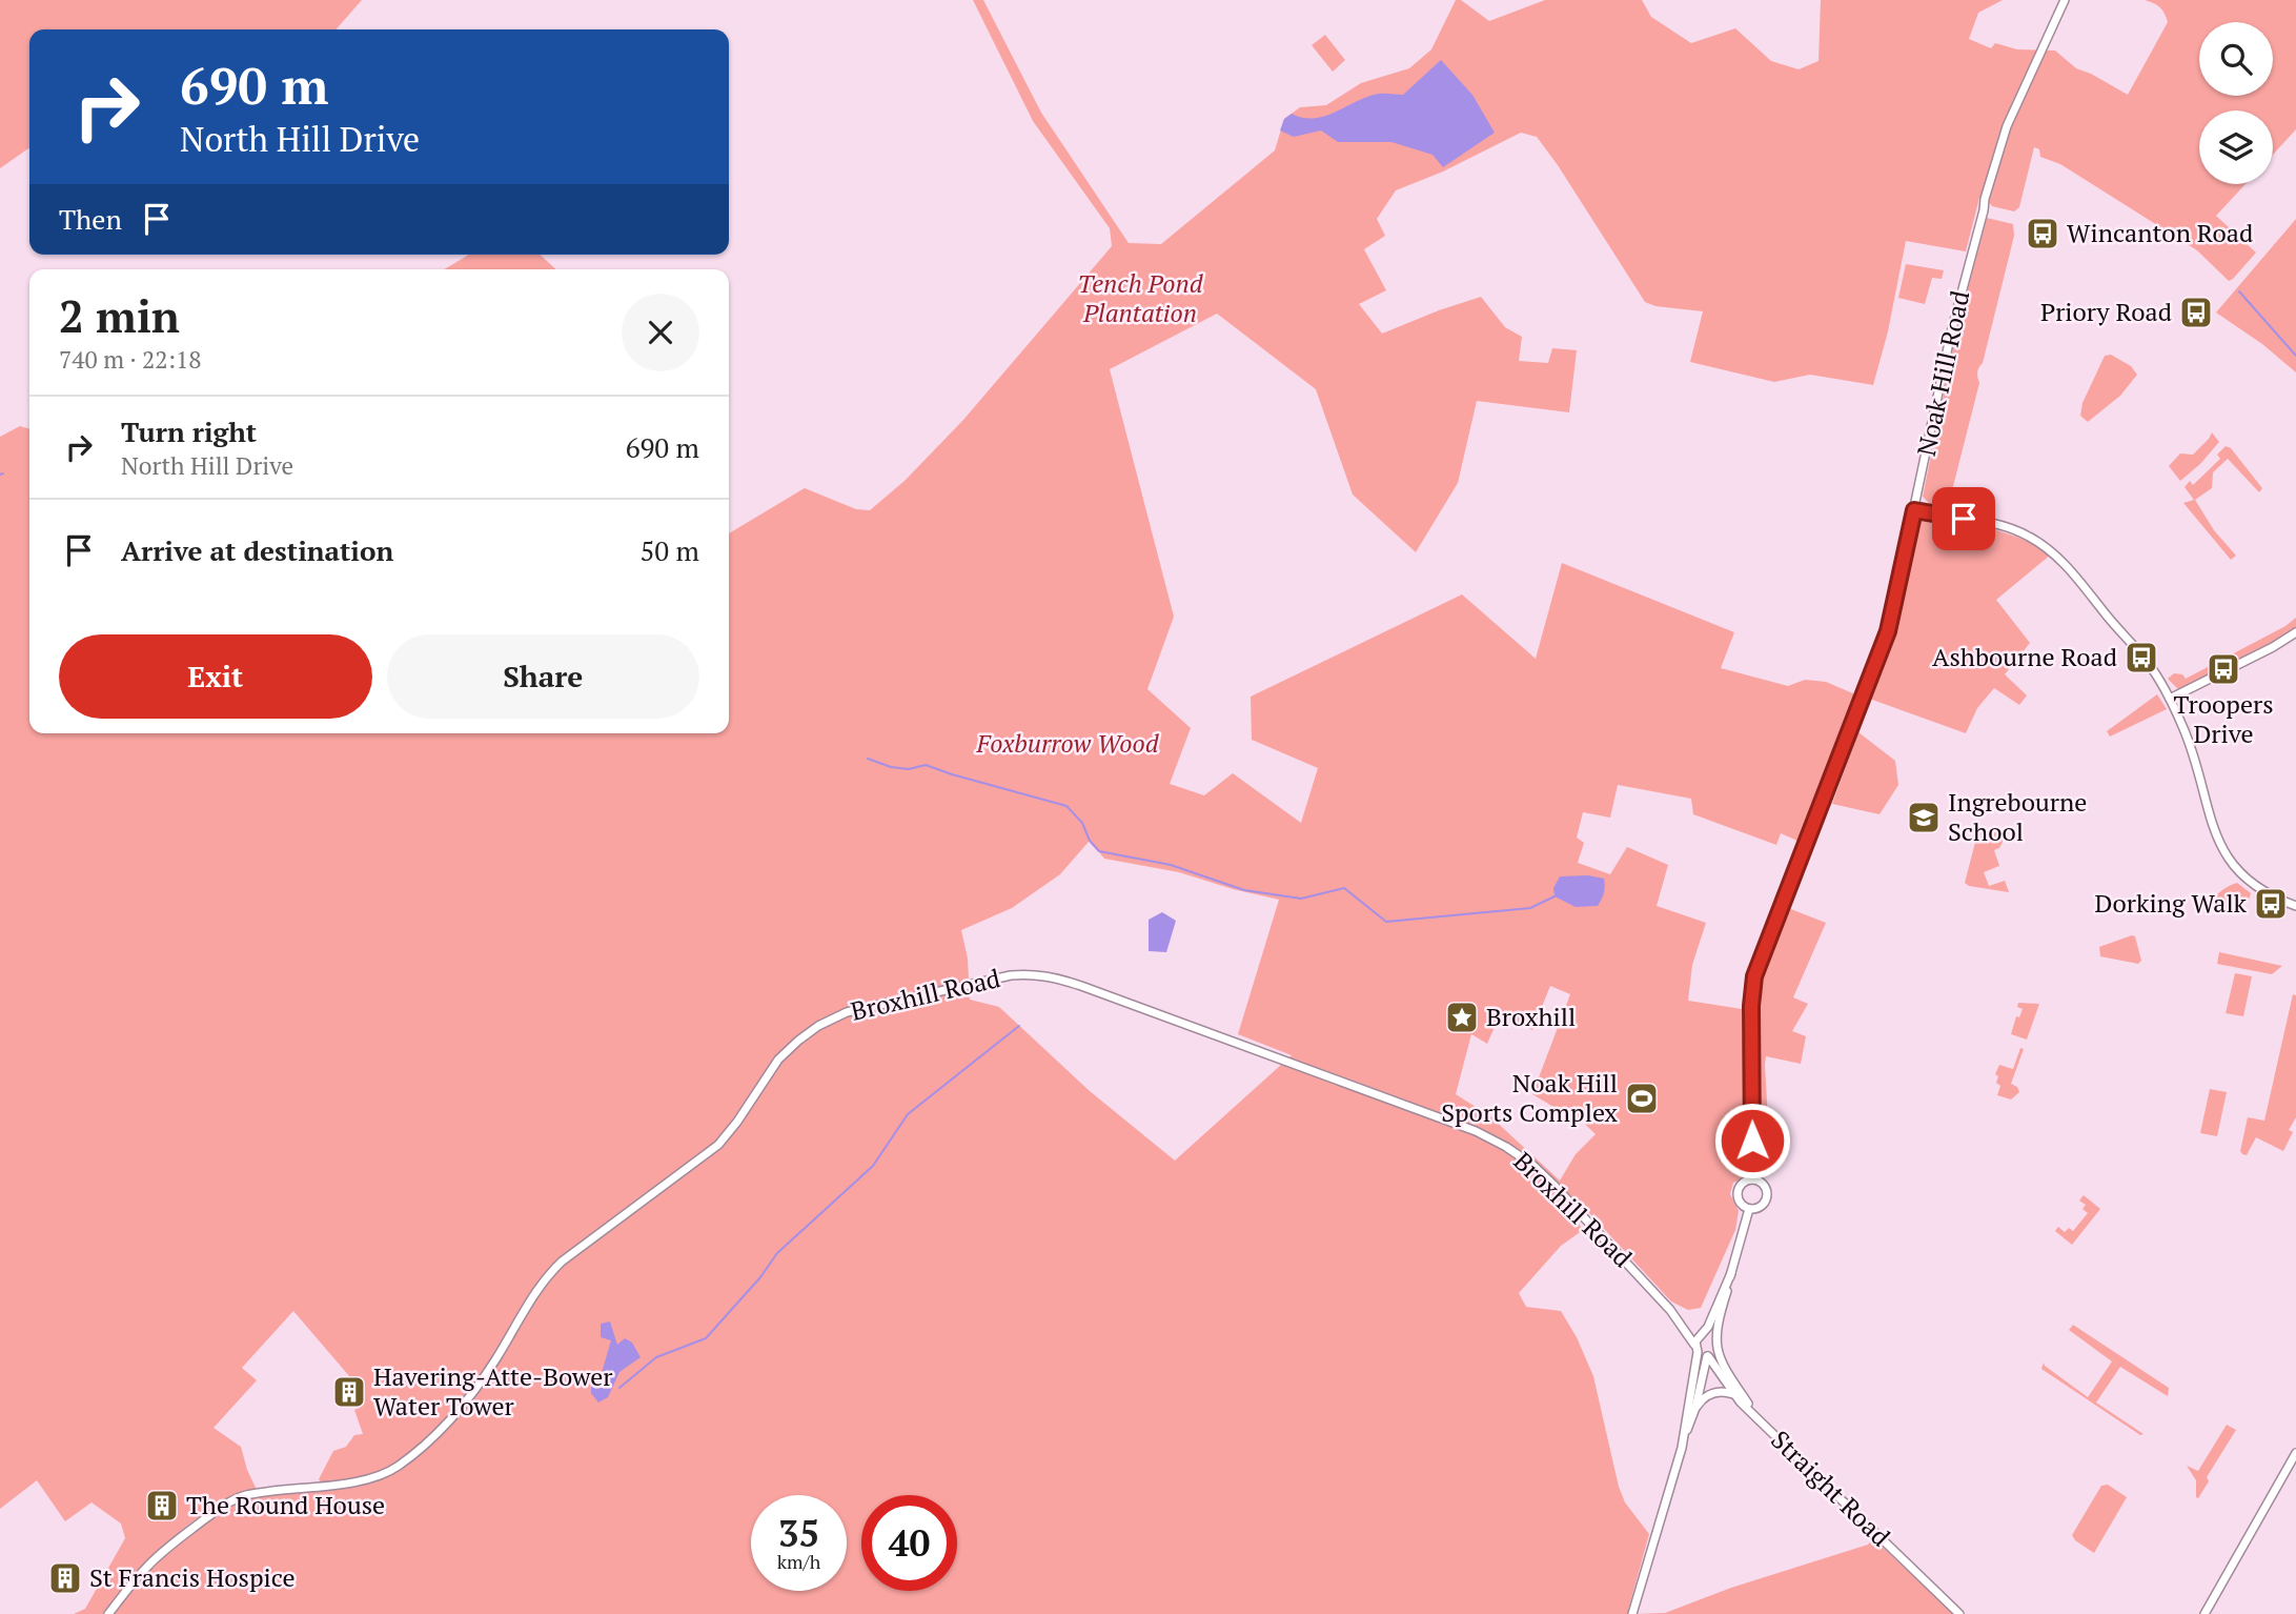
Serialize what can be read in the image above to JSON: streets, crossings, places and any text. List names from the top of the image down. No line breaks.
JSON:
{"streets":{"street":["Noak Hill Road","Broxhill Road","Straight Road"]},"crossings":[["Noak Hill Road","Broxhill Road"],["Noak Hill Road","Straight Road"],["Broxhill Road","Straight Road"]],"parks":["Tench Pond Plantation","Foxburrow Wood"],"places":{"bus stop":["Wincanton Road","Priory Road","Ashbourne Road","Troopers Drive","Dorking Walk"],"school or university":["Ingrebourne School"],"place":["Broxhill"],"sports":["Noak Hill Sports Complex"],"building":["Havering-Atte-Bower Water Tower","The Round House","St Francis Hospice"]},"page":{"turn":["690 m","North Hill Drive"],"then":"Then","heading":["2 min","740 m · 22:18"],"list":[{"name":"Turn right","note":"North Hill Drive","value":"690 m"},{"name":"Arrive at destination","value":"50 m"}],"buttons":["Exit","Share"],"speed":"35 km/h","limit":"40"}}
